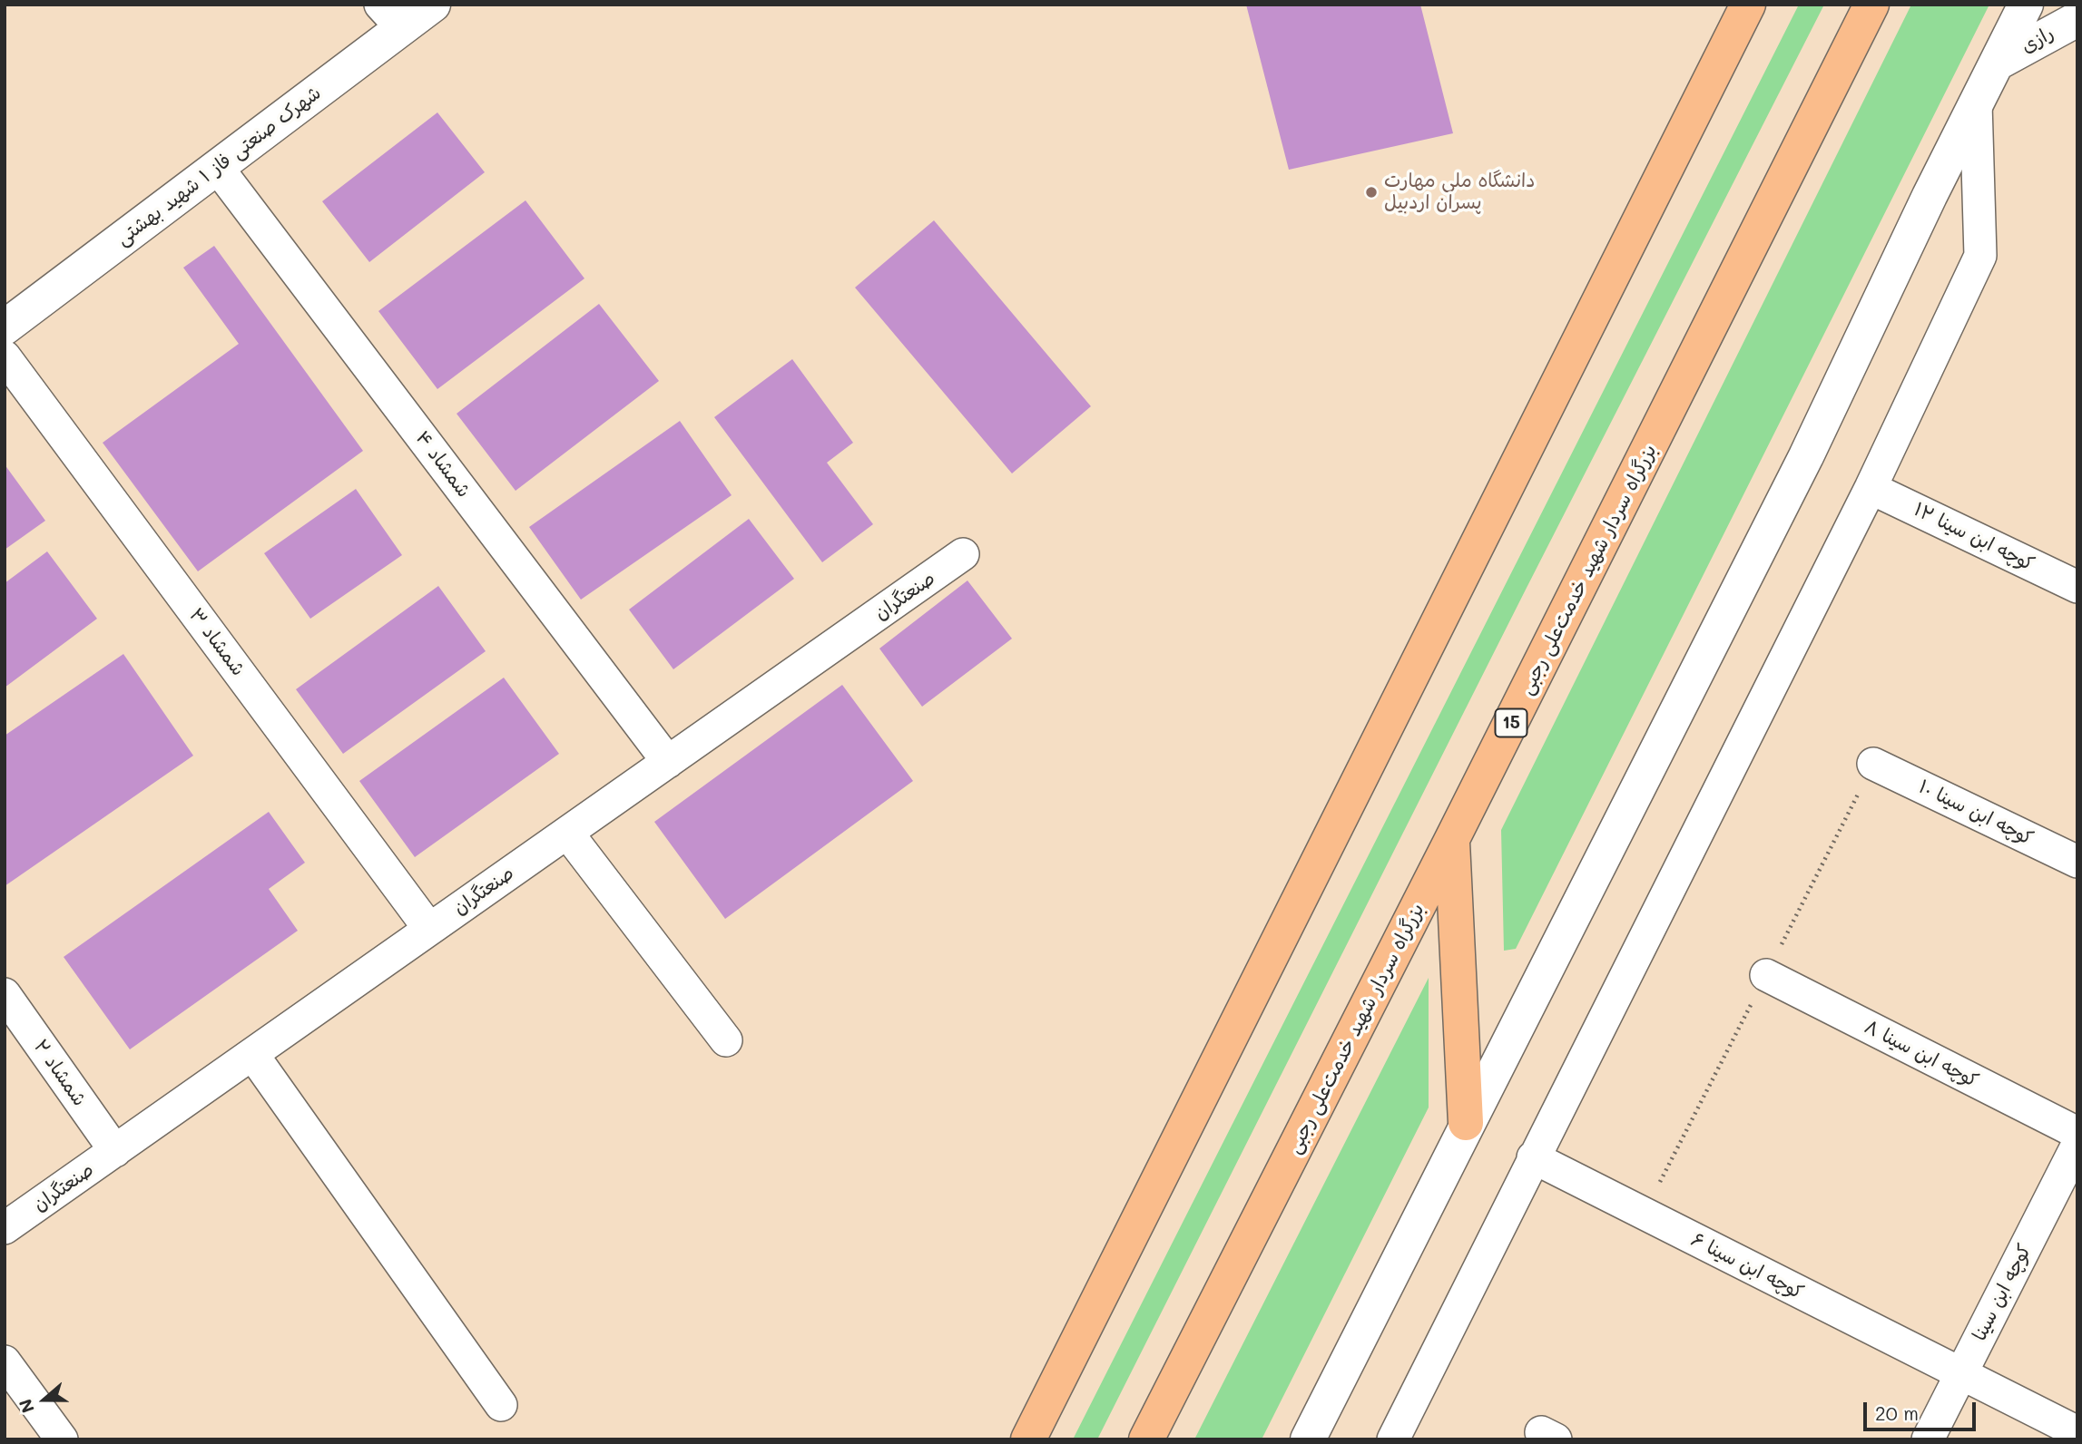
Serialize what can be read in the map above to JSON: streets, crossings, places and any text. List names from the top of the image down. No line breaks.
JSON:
{"streets":{"highway":["بزرگراه سردار شهید خدمت‌علی رجبی","15"],"street":["رازی","شهرک صنعتی فاز ۱ شهید بهشتی","شمشاد ۴","کوچه ابن سینا ۱۲","صنعتگران","شمشاد ۳","کوچه ابن سینا ۱۰","کوچه ابن سینا ۸","شمشاد ۲","کوچه ابن سینا ۶","کوچه ابن سینا"]},"crossings":[["شهرک صنعتی فاز ۱ شهید بهشتی","شمشاد ۴"],["شمشاد ۴","صنعتگران"],["صنعتگران","شمشاد ۳"],["صنعتگران","شمشاد ۲"],["کوچه ابن سینا ۶","کوچه ابن سینا"]],"places":["دانشگاه ملی مهارت پسران اردبیل"],"scale_bar":"20 m","north":"left"}
